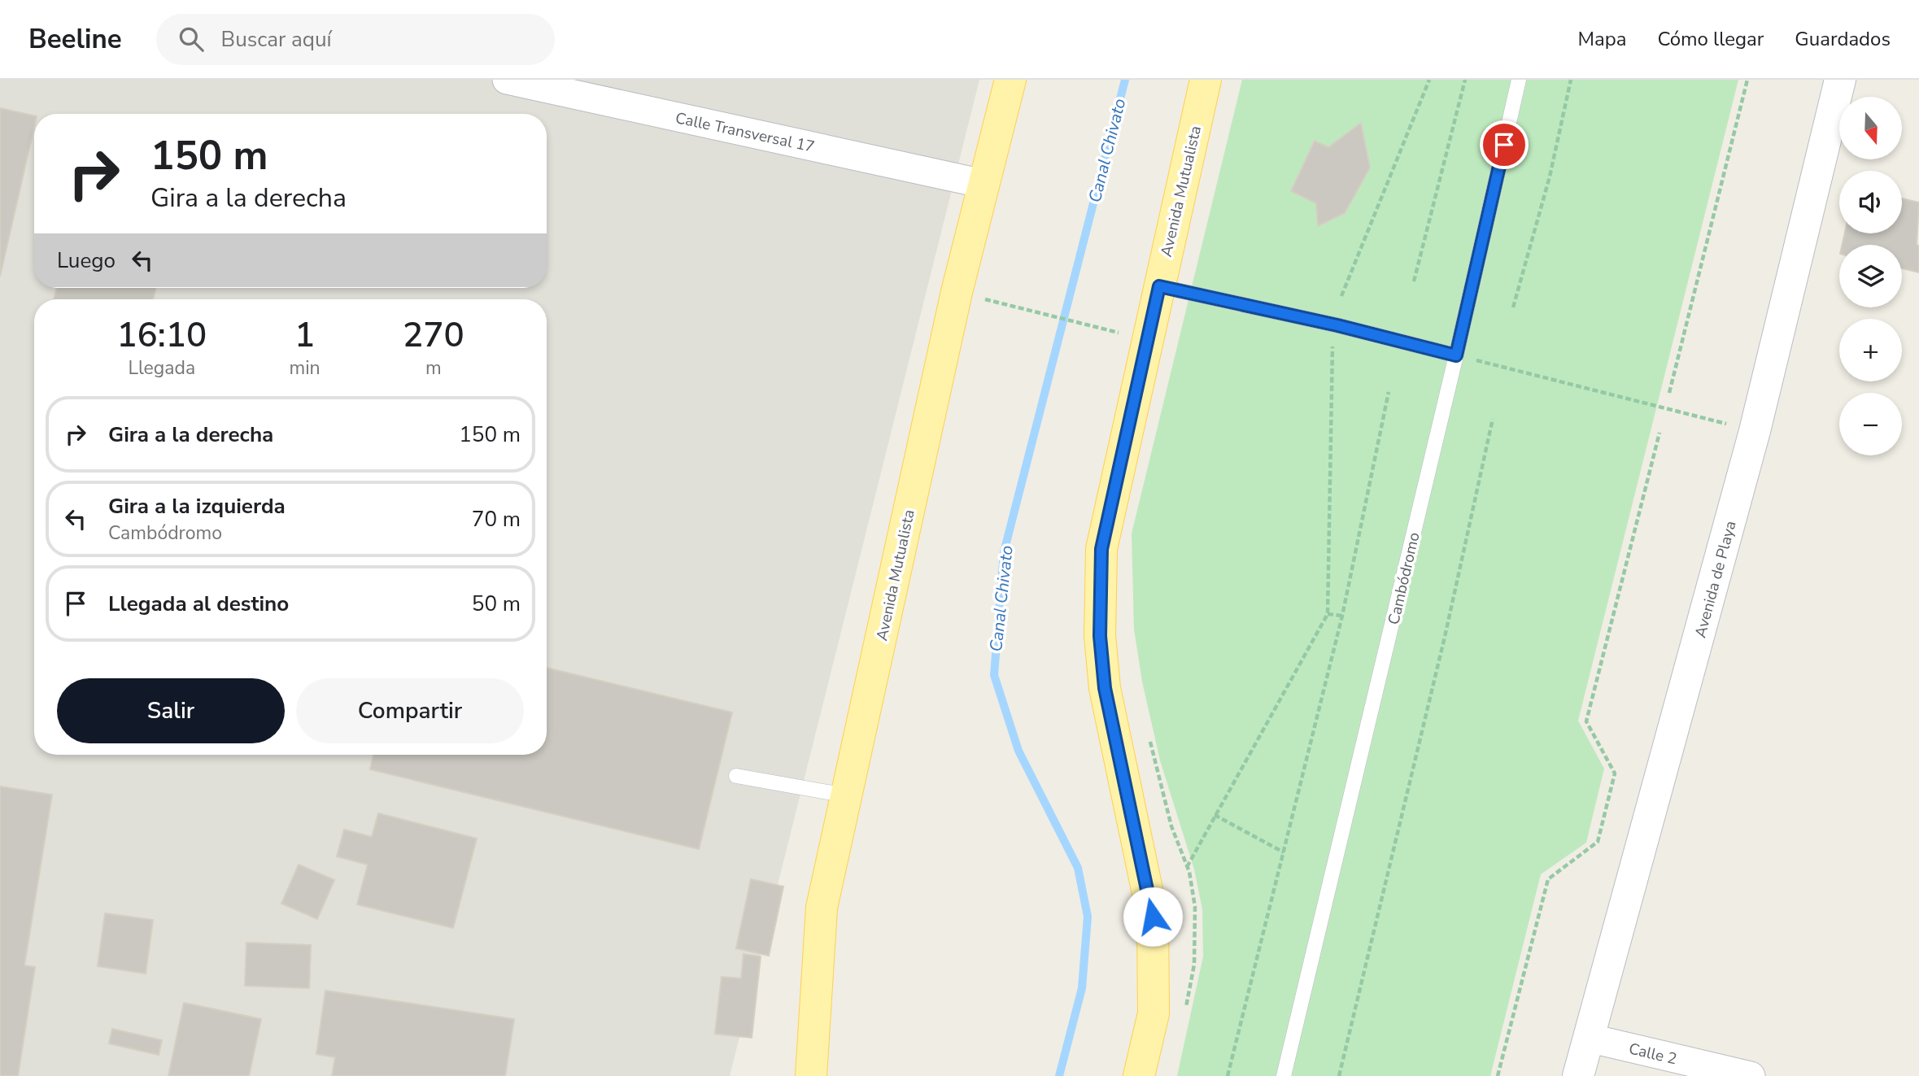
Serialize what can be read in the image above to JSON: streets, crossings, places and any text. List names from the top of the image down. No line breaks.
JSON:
{"streets":{"main road":["Avenida Mutualista","Avenida de Playa"],"street":["Calle Transversal 17","Calle 2"],"lane":["Cambódromo"]},"crossings":[["Calle Transversal 17","Avenida Mutualista"],["Avenida de Playa","Calle 2"]],"water":["Canal Chivato"],"north":"bottom","page":{"header":"Beeline","search":"Buscar aquí","nav":["Mapa","Cómo llegar","Guardados"],"map_buttons":["+","−"],"turn":["150 m","Gira a la derecha"],"then":"Luego","eta":["16:10","Llegada","1","min","270","m"],"list":[{"name":"Gira a la derecha","value":"150 m"},{"name":"Gira a la izquierda","note":"Cambódromo","value":"70 m"},{"name":"Llegada al destino","value":"50 m"}],"buttons":["Salir","Compartir"]}}
